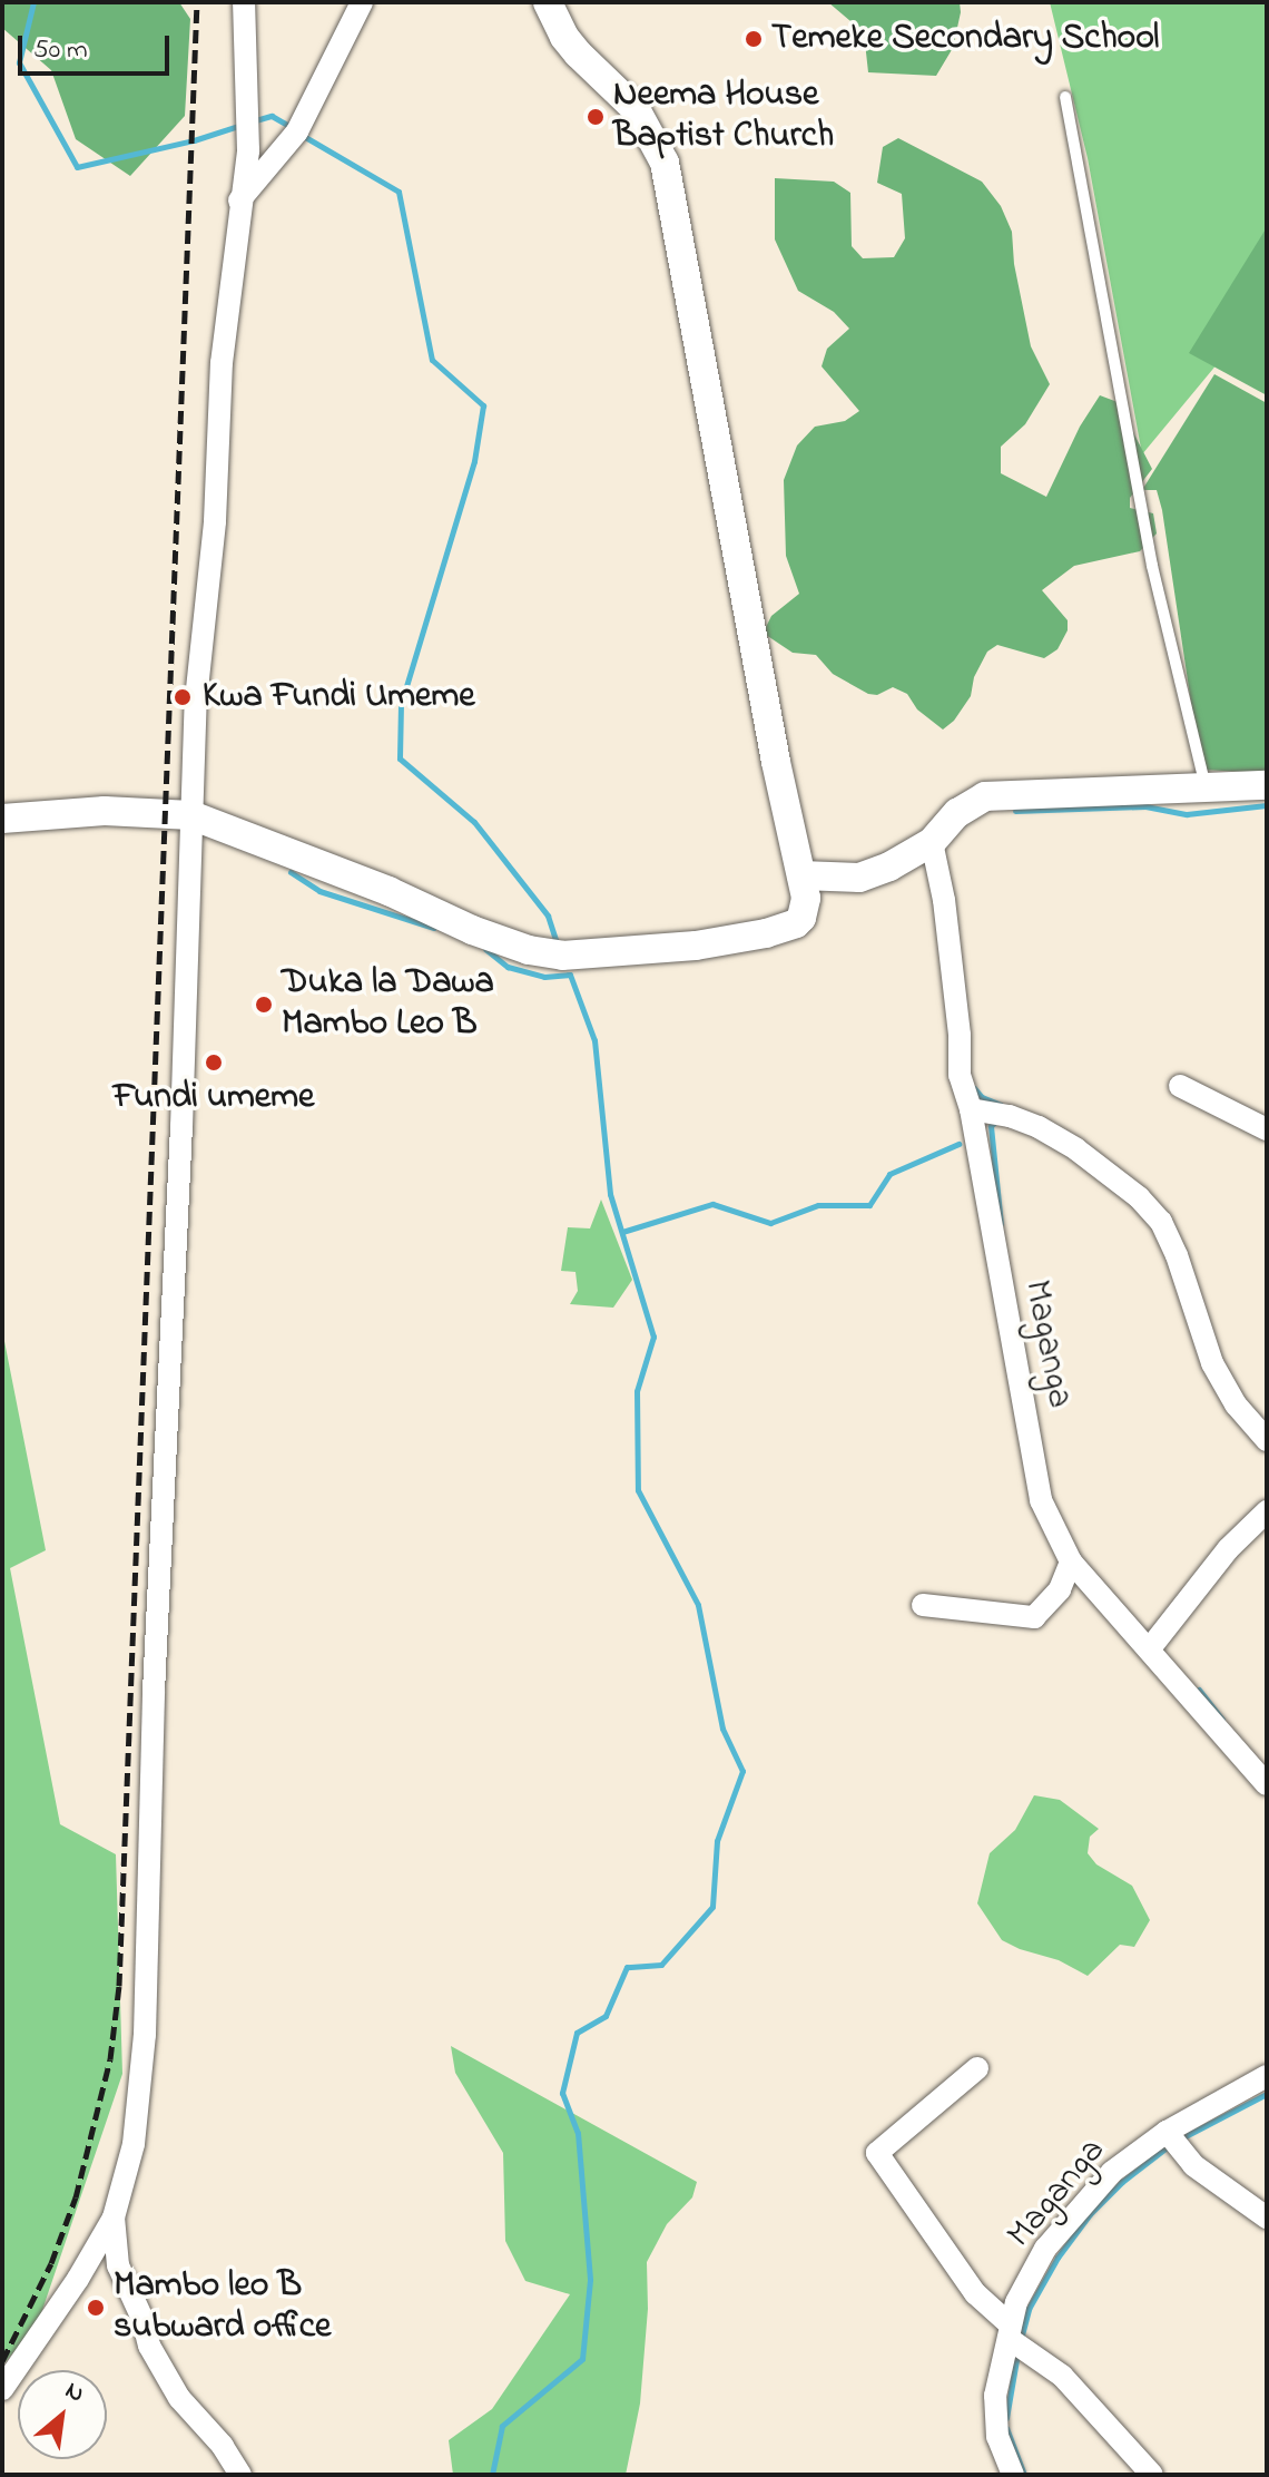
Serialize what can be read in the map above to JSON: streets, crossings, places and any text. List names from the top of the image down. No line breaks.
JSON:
{"streets":{"street":["Maganga"]},"places":["Temeke Secondary School","Neema House Baptist Church","Kwa Fundi Umeme","Duka la Dawa Mambo Leo B","Fundi umeme","Mambo leo B subward office"],"scale_bar":"50 m","north":"top right"}
